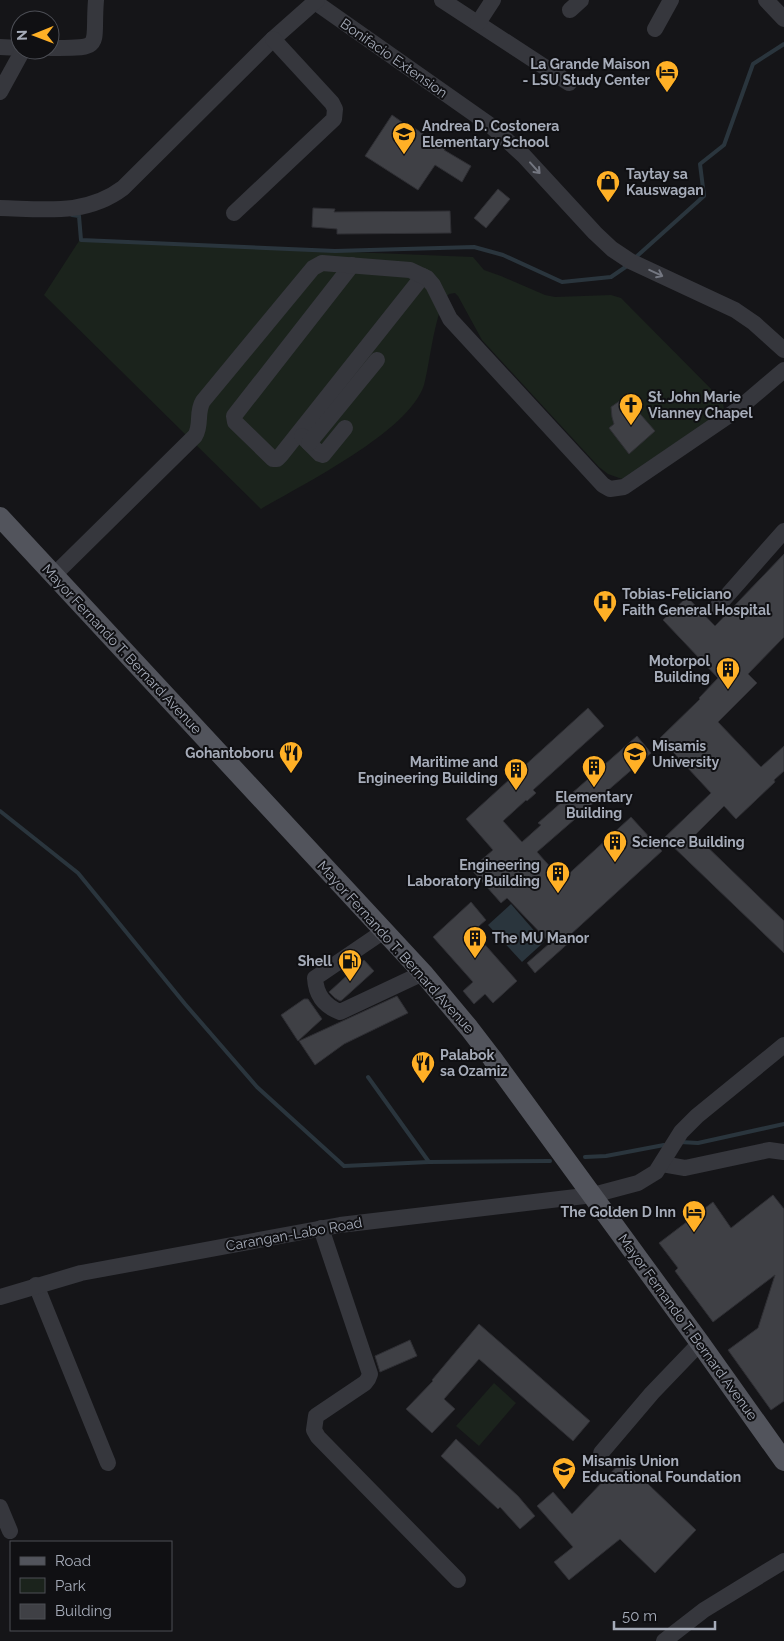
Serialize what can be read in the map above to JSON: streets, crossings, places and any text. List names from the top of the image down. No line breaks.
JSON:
{"streets":{"main road":["Mayor Fernando T. Bernard Avenue"],"street":["Bonifacio Extension","Carangan-Labo Road"]},"crossings":[["Mayor Fernando T. Bernard Avenue","Carangan-Labo Road"]],"one_way":["Bonifacio Extension"],"places":{"hotel":["La Grande Maison - LSU Study Center","The Golden D Inn"],"school or university":["Andrea D. Costonera Elementary School","Misamis University","Misamis Union Educational Foundation"],"shop":["Taytay sa Kauswagan"],"church":["St. John Marie Vianney Chapel"],"hospital":["Tobias-Feliciano Faith General Hospital"],"building":["Motorpol Building","Elementary Building","Maritime and Engineering Building","Science Building","Engineering Laboratory Building","The MU Manor"],"restaurant":["Gohantoboru","Palabok sa Ozamiz"],"fuel station":["Shell"]},"legend":["Road","Park","Building"],"scale_bar":"50 m","north":"left"}
